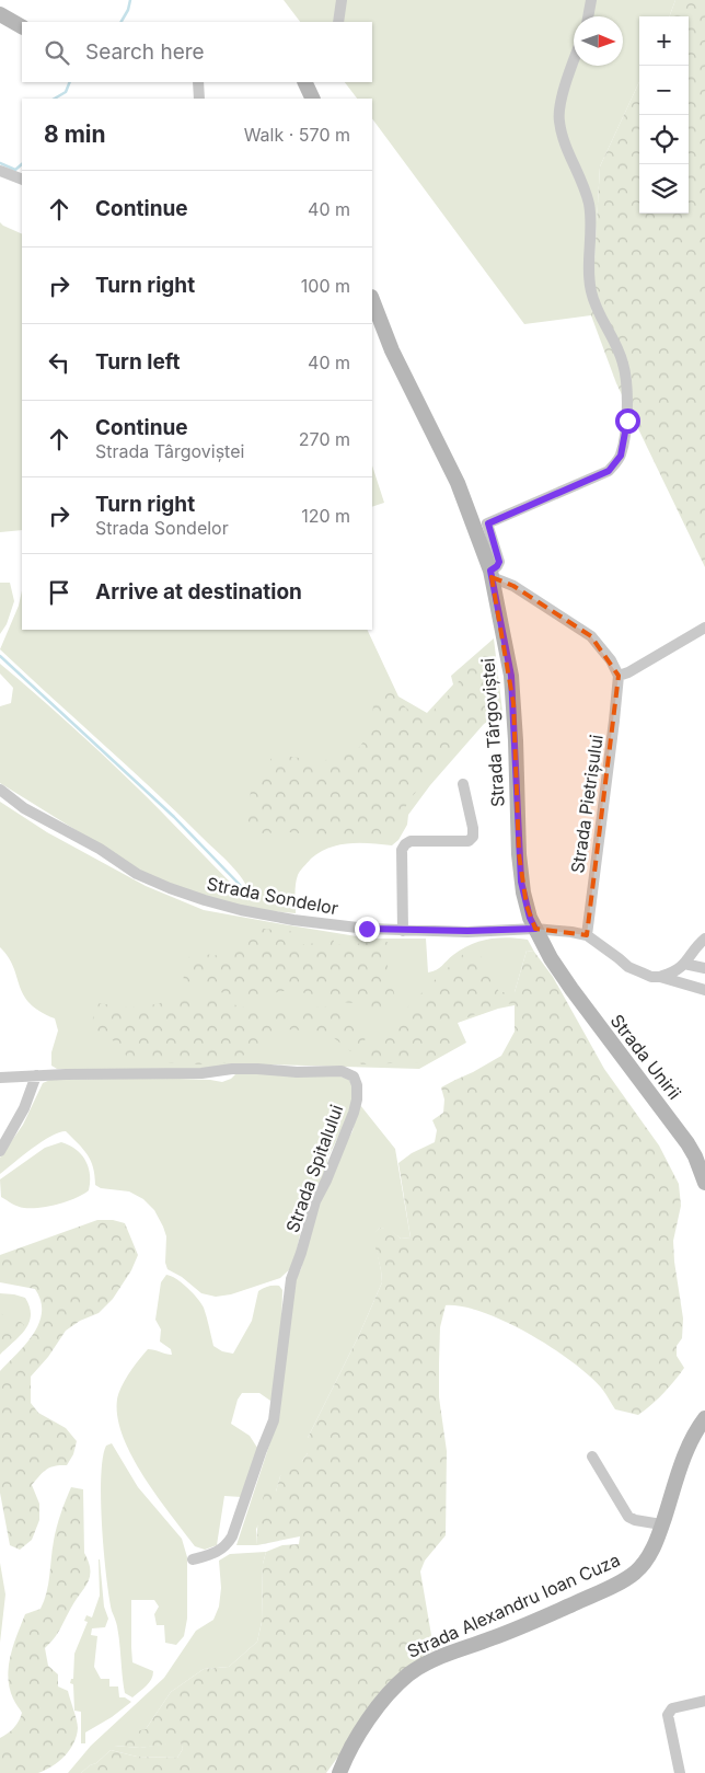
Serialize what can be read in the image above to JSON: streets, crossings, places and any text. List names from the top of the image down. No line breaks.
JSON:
{"streets":{"main road":["Strada Târgoviștei","Strada Unirii","Strada Alexandru Ioan Cuza"],"street":["Strada Pietrișului","Strada Sondelor","Strada Spitalului"]},"crossings":[["Strada Târgoviștei","Strada Sondelor"],["Strada Târgoviștei","Strada Unirii"]],"north":"right","page":{"map_buttons":["+","−"],"search":"Search here","heading":["8 min","Walk · 570 m"],"list":[["Continue","40 m"],["Turn right","100 m"],["Turn left","40 m"],["Continue","Strada Târgoviștei","270 m"],["Turn right","Strada Sondelor","120 m"],"Arrive at destination"]}}
